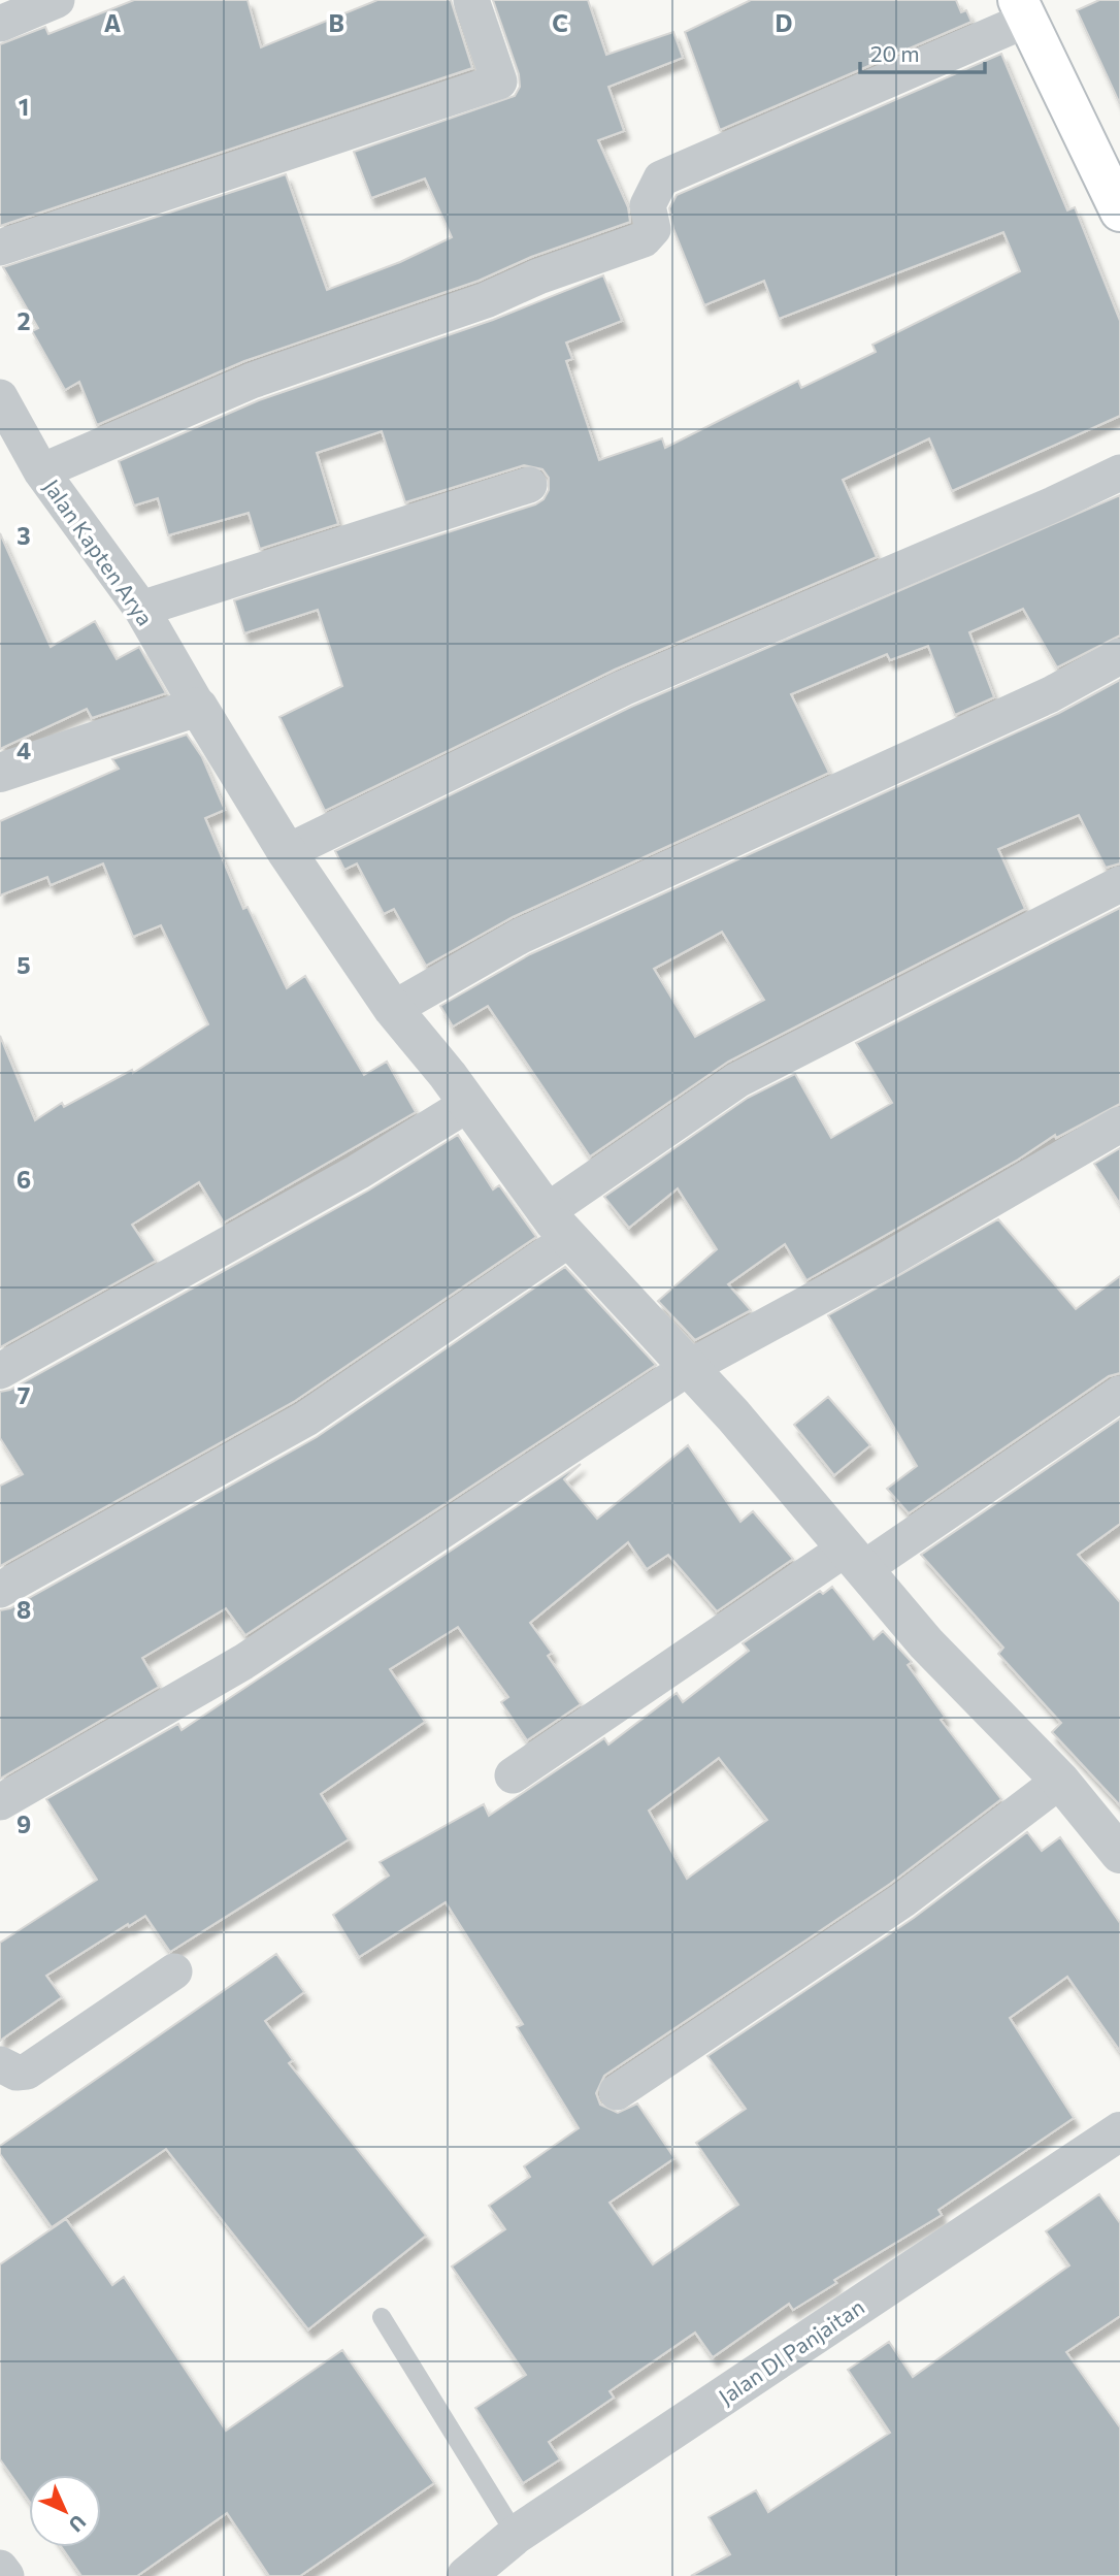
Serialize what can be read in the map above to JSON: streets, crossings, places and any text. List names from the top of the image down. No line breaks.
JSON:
{"streets":{"street":["Jalan Kapten Arya","Jalan DI Panjaitan"]},"scale_bar":"20 m","north":"bottom right","grid":{"columns":["A","B","C","D"],"rows":["1","2","3","4","5","6","7","8","9"]}}
